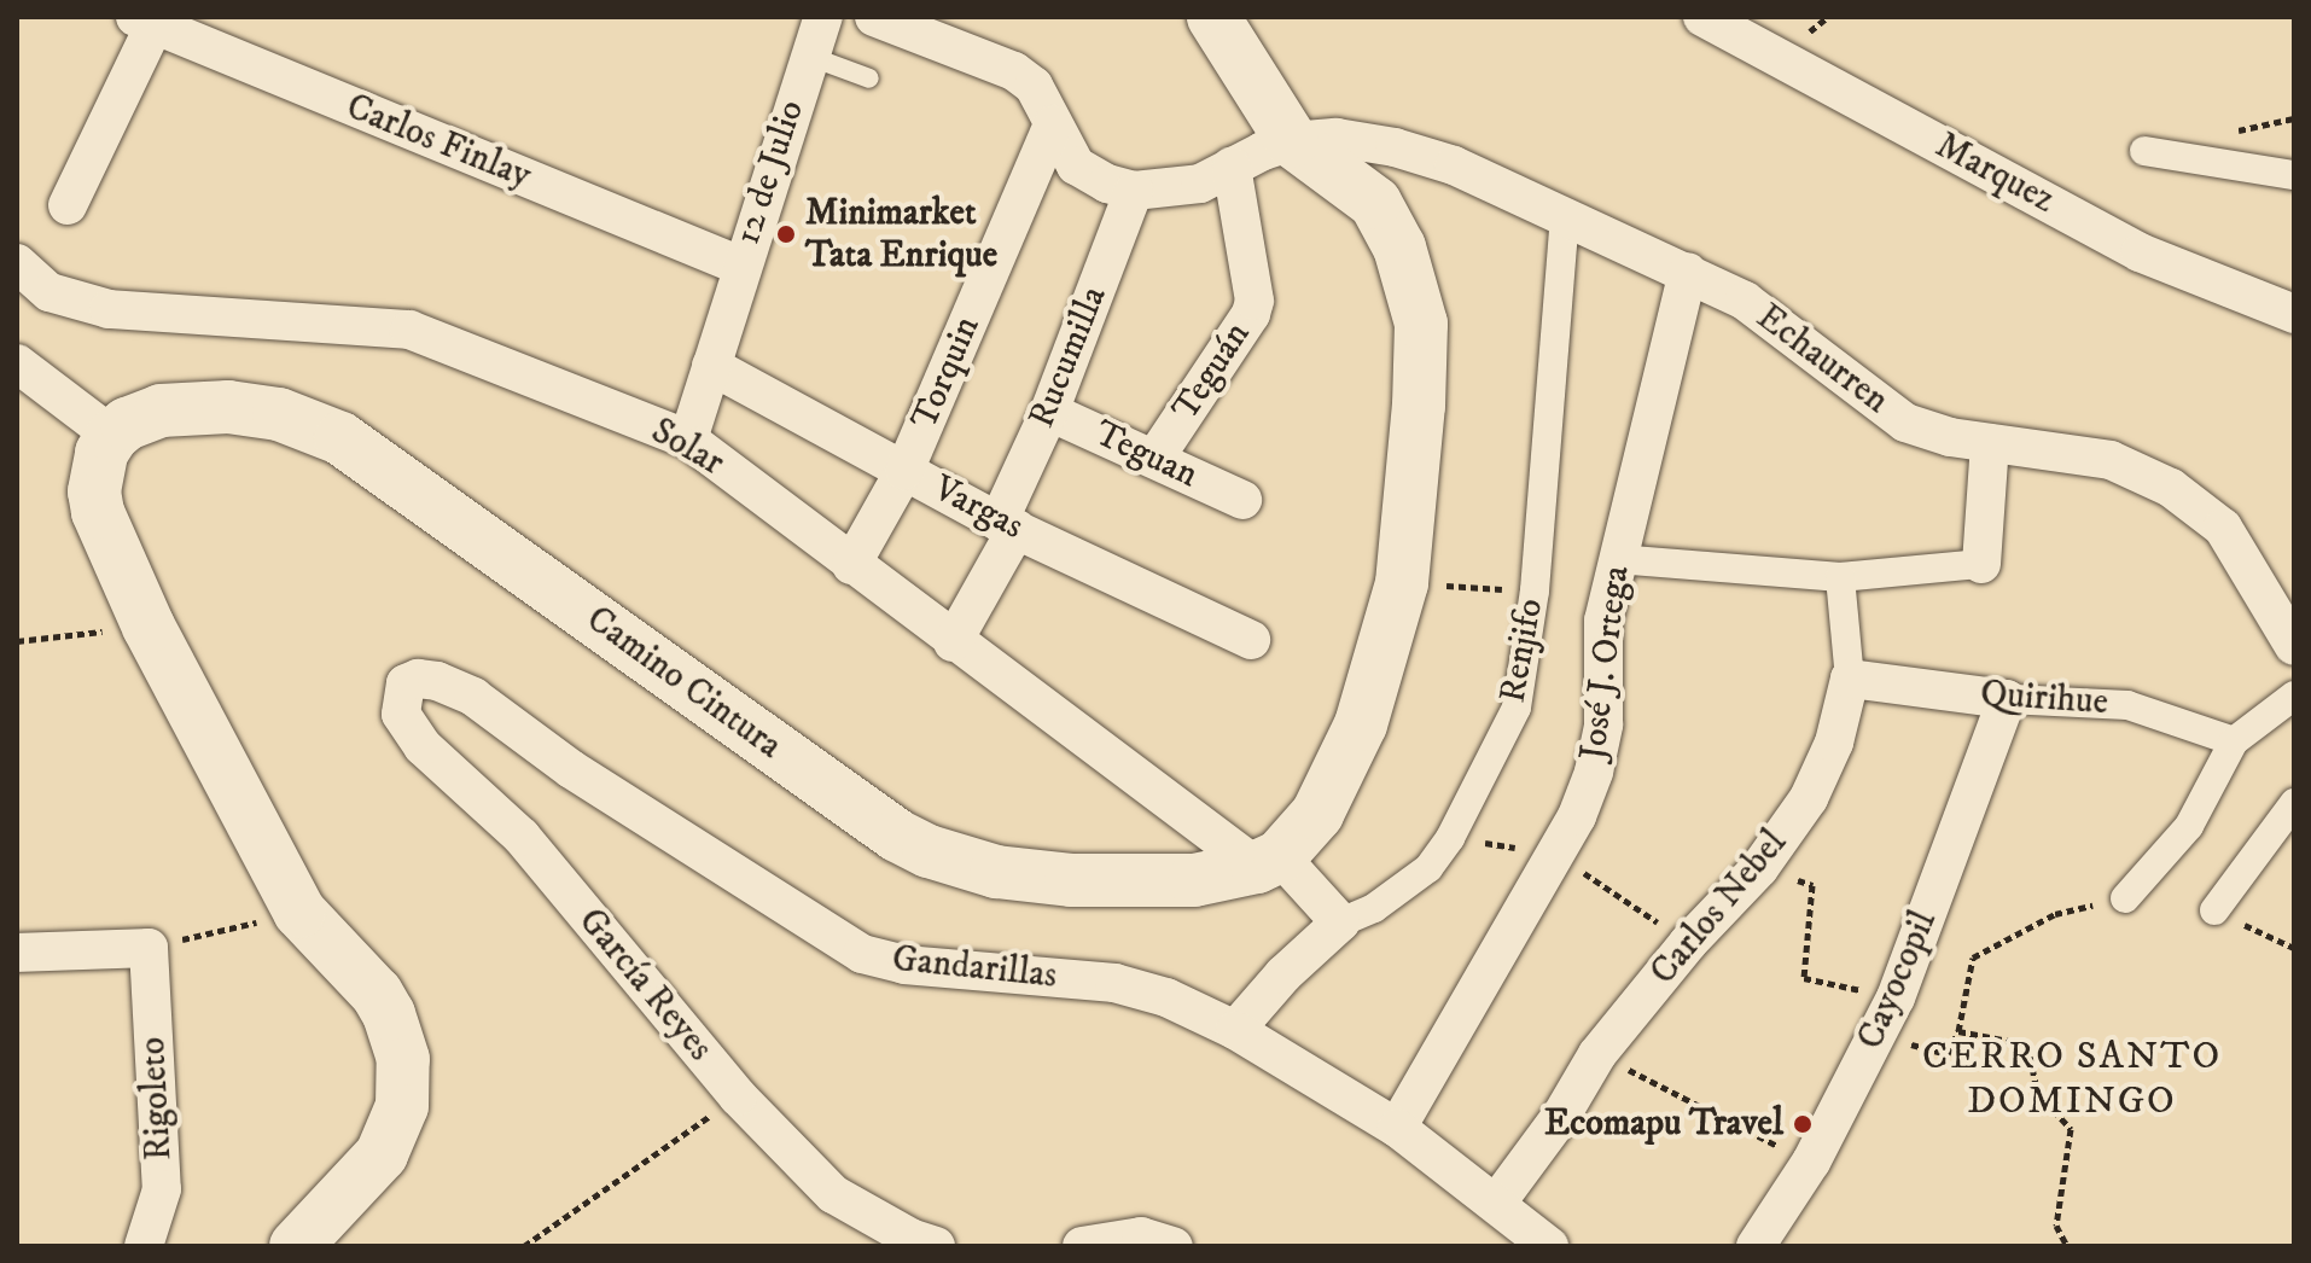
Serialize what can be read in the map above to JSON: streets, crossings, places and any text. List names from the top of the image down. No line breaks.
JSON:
{"streets":{"main road":["Camino Cintura"],"street":["Carlos Finlay","12 de Julio","Marquez","Rucumilla","Echaurren","Teguán","Torquin","Solar","Teguan","Vargas","Renjifo","José J. Ortega","Quirihue","Carlos Nebel","Gandarillas","Cayocopil","García Reyes","Rigoleto"]},"crossings":[["Carlos Finlay","12 de Julio"],["12 de Julio","Solar"],["12 de Julio","Vargas"],["Rucumilla","Echaurren"],["Rucumilla","Solar"],["Rucumilla","Teguan"],["Rucumilla","Vargas"],["Echaurren","Teguán"],["Echaurren","Renjifo"],["Echaurren","José J. Ortega"],["Teguán","Teguan"],["Torquin","Solar"],["Torquin","Vargas"],["Solar","Renjifo"],["Solar","Camino Cintura"],["Renjifo","Gandarillas"],["José J. Ortega","Gandarillas"],["Quirihue","Carlos Nebel"],["Quirihue","Cayocopil"],["Carlos Nebel","Gandarillas"],["Gandarillas","García Reyes"]],"districts":["CERRO SANTO DOMINGO"],"places":["Minimarket Tata Enrique","Ecomapu Travel"]}
